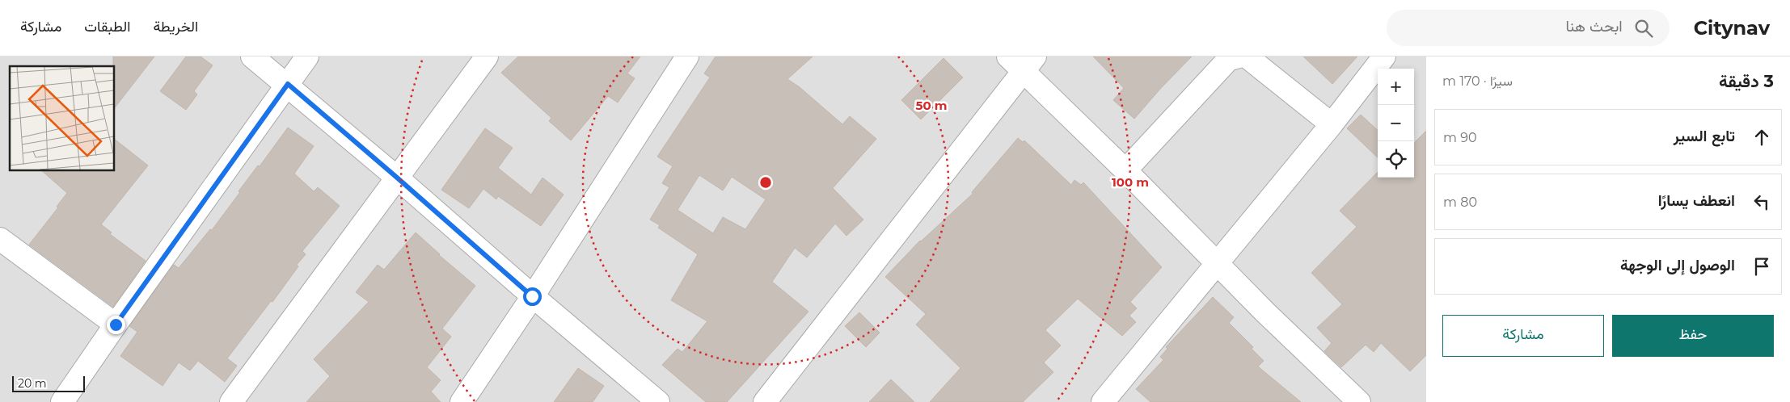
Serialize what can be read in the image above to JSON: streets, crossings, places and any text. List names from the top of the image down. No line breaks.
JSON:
{"scale_bar":"20 m","page":{"header":"Citynav","search":"ابحث هنا","nav":["الخريطة","الطبقات","مشاركة"],"heading":["3 دقيقة","سيرًا · 170 m"],"map_buttons":["+","−"],"list":[["تابع السير","90 m"],["انعطف يسارًا","80 m"],"الوصول إلى الوجهة"],"buttons":["حفظ","مشاركة"],"scale":"20 m"},"rings":["50 m","100 m"]}
